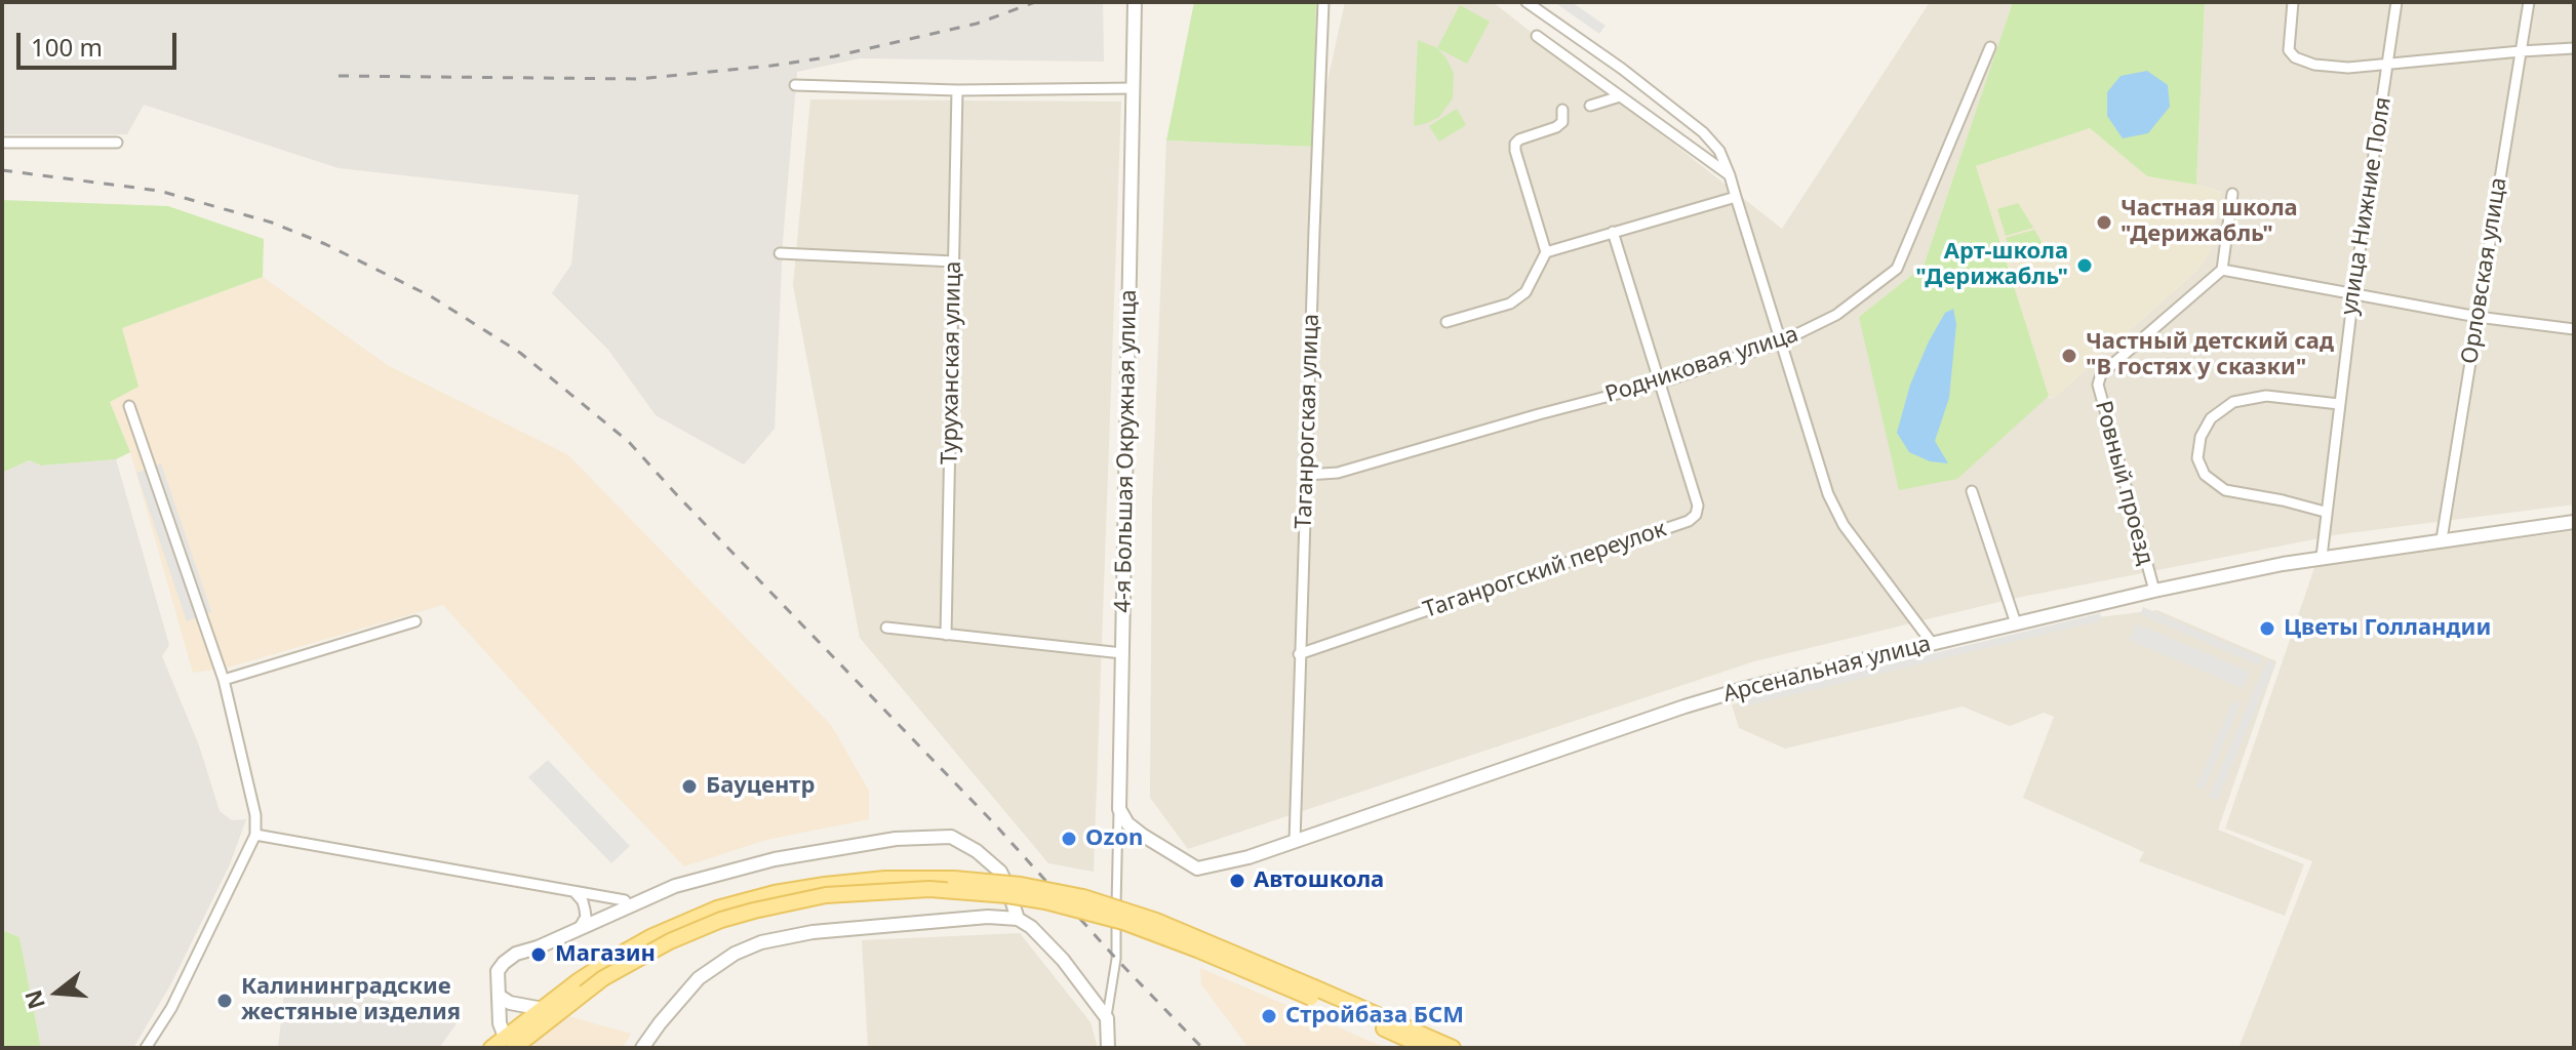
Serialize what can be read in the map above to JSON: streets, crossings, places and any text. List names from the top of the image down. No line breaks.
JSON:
{"streets":{"street":["улица Нижние Поля","Орловская улица","Туруханская улица","Родниковая улица","Таганрогская улица","4-я Большая Окружная улица","Ровный проезд","Таганрогский переулок","Арсенальная улица"]},"crossings":[["улица Нижние Поля","Арсенальная улица"],["Орловская улица","Арсенальная улица"],["Родниковая улица","Таганрогская улица"],["Родниковая улица","Таганрогский переулок"],["Таганрогская улица","Таганрогский переулок"],["Таганрогская улица","Арсенальная улица"],["4-я Большая Окружная улица","Арсенальная улица"],["Ровный проезд","Арсенальная улица"]],"places":["Частная школа \"Дерижабль\"","Арт-школа \"Дерижабль\"","Частный детский сад \"В гостях у сказки\"","Цветы Голландии","Бауцентр","Ozon","Автошкола","Магазин","Калининградские жестяные изделия","Стройбаза БСМ"],"scale_bar":"100 m","north":"left"}
